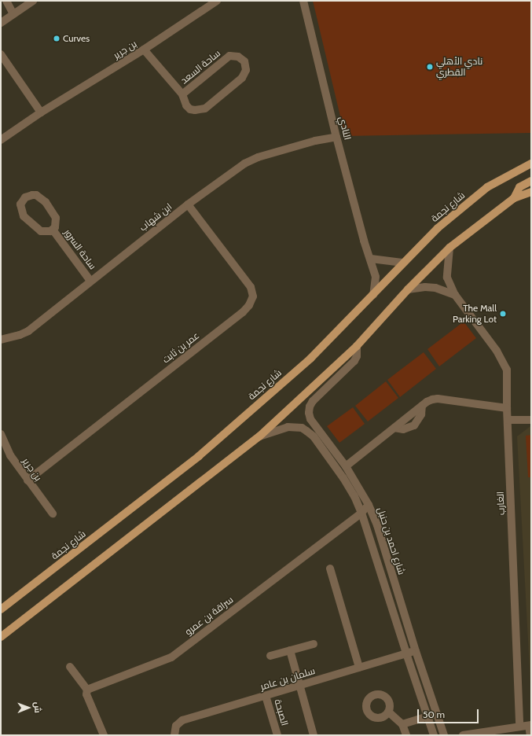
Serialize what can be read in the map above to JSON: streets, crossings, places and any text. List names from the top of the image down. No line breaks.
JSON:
{"streets":{"main road":["شارع نجمة"],"street":["بن جرير","ساحة السعد","النادي","ابن شهاب","ساحة السرور","عمر بن ثابت","الغارب","شارع احمد بن حنبل","سراقة بن عمرو","سلمان بن عامر","الصبحة"]},"crossings":[["بن جرير","ساحة السعد"],["بن جرير","عمر بن ثابت"],["النادي","شارع نجمة"],["النادي","ابن شهاب"],["ابن شهاب","ساحة السرور"],["ابن شهاب","عمر بن ثابت"],["شارع احمد بن حنبل","سراقة بن عمرو"],["شارع احمد بن حنبل","سلمان بن عامر"],["سلمان بن عامر","الصبحة"]],"places":["Curves","نادي الأهلي القطري","The Mall Parking Lot"],"scale_bar":"50 m","north":"right"}
